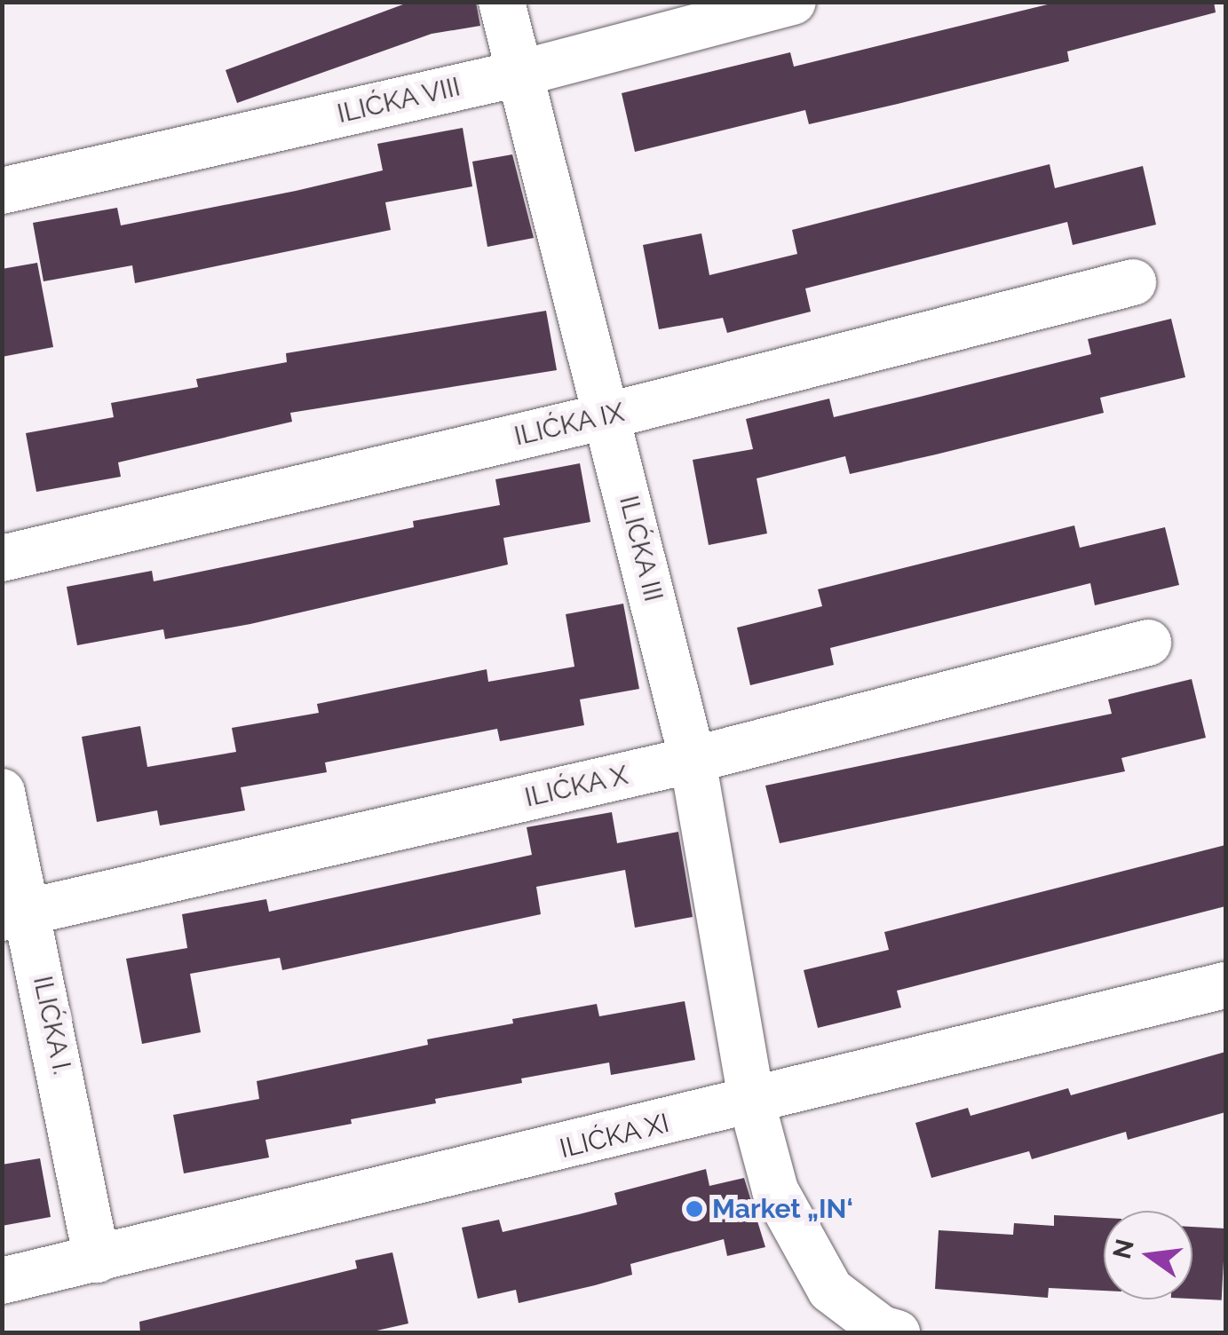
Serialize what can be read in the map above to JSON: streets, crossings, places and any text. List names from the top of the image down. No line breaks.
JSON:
{"streets":{"street":["ILIĆKA VIII","ILIĆKA IX","ILIĆKA III","ILIĆKA X","ILIĆKA I.","ILIĆKA XI"]},"crossings":[["ILIĆKA VIII","ILIĆKA III"],["ILIĆKA IX","ILIĆKA III"],["ILIĆKA III","ILIĆKA X"],["ILIĆKA III","ILIĆKA XI"],["ILIĆKA X","ILIĆKA I."],["ILIĆKA I.","ILIĆKA XI"]],"places":["Market „IN‘"],"north":"left"}
